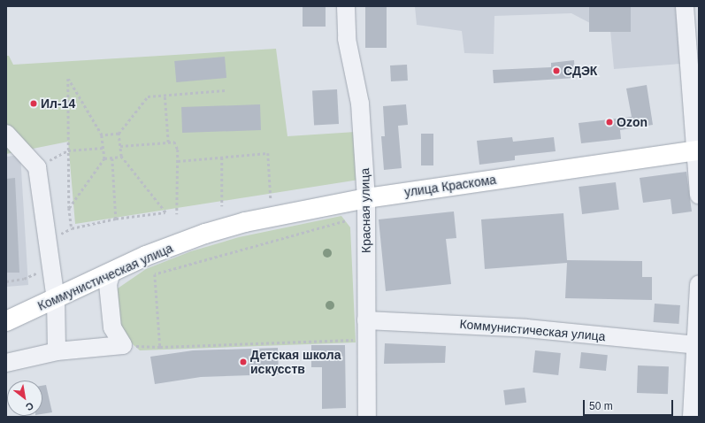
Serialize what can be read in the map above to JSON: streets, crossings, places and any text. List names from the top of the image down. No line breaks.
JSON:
{"streets":{"main road":["улица Краскома","Коммунистическая улица"],"street":["Красная улица"]},"crossings":[["улица Краскома","Красная улица"],["улица Краскома","Коммунистическая улица"],["Красная улица","Коммунистическая улица"]],"places":["СДЭК","Ил-14","Ozon","Детская школа искусств"],"scale_bar":"50 m","north":"bottom right"}
